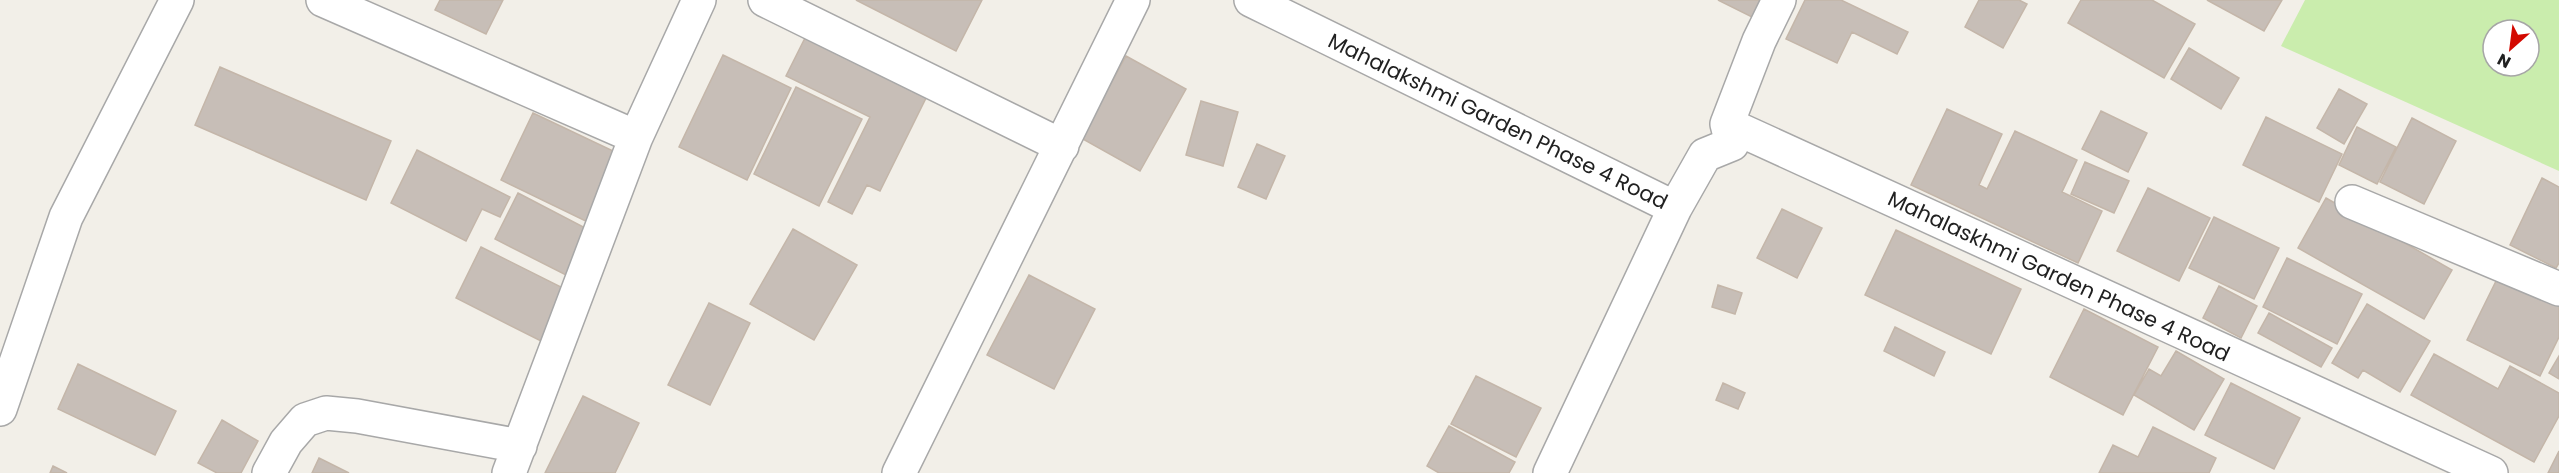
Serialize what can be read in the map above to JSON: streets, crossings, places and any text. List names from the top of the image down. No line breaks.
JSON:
{"streets":{"street":["Mahalakshmi Garden Phase 4 Road","Mahalaskhmi Garden Phase 4 Road"]},"north":"bottom left"}
